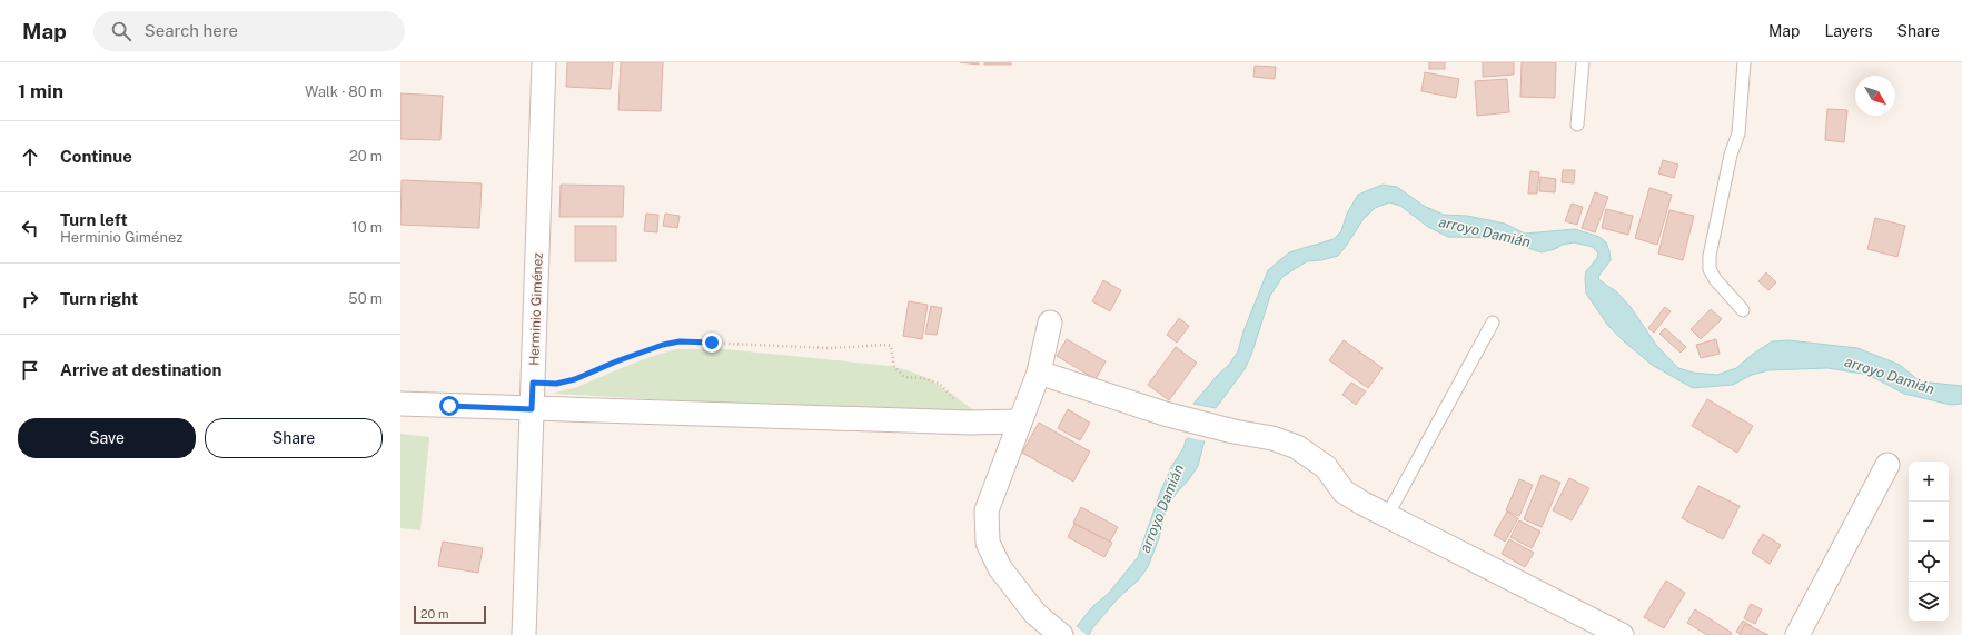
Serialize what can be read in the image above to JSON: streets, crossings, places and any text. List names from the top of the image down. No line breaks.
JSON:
{"streets":{"street":["Herminio Giménez"]},"water":["arroyo Damián"],"scale_bar":"20 m","north":"bottom right","page":{"header":"Map","search":"Search here","nav":["Map","Layers","Share"],"heading":["1 min","Walk · 80 m"],"list":[["Continue","20 m"],["Turn left","Herminio Giménez","10 m"],["Turn right","50 m"],"Arrive at destination"],"buttons":["Save","Share"],"map_buttons":["+","−"],"scale":"20 m"}}
